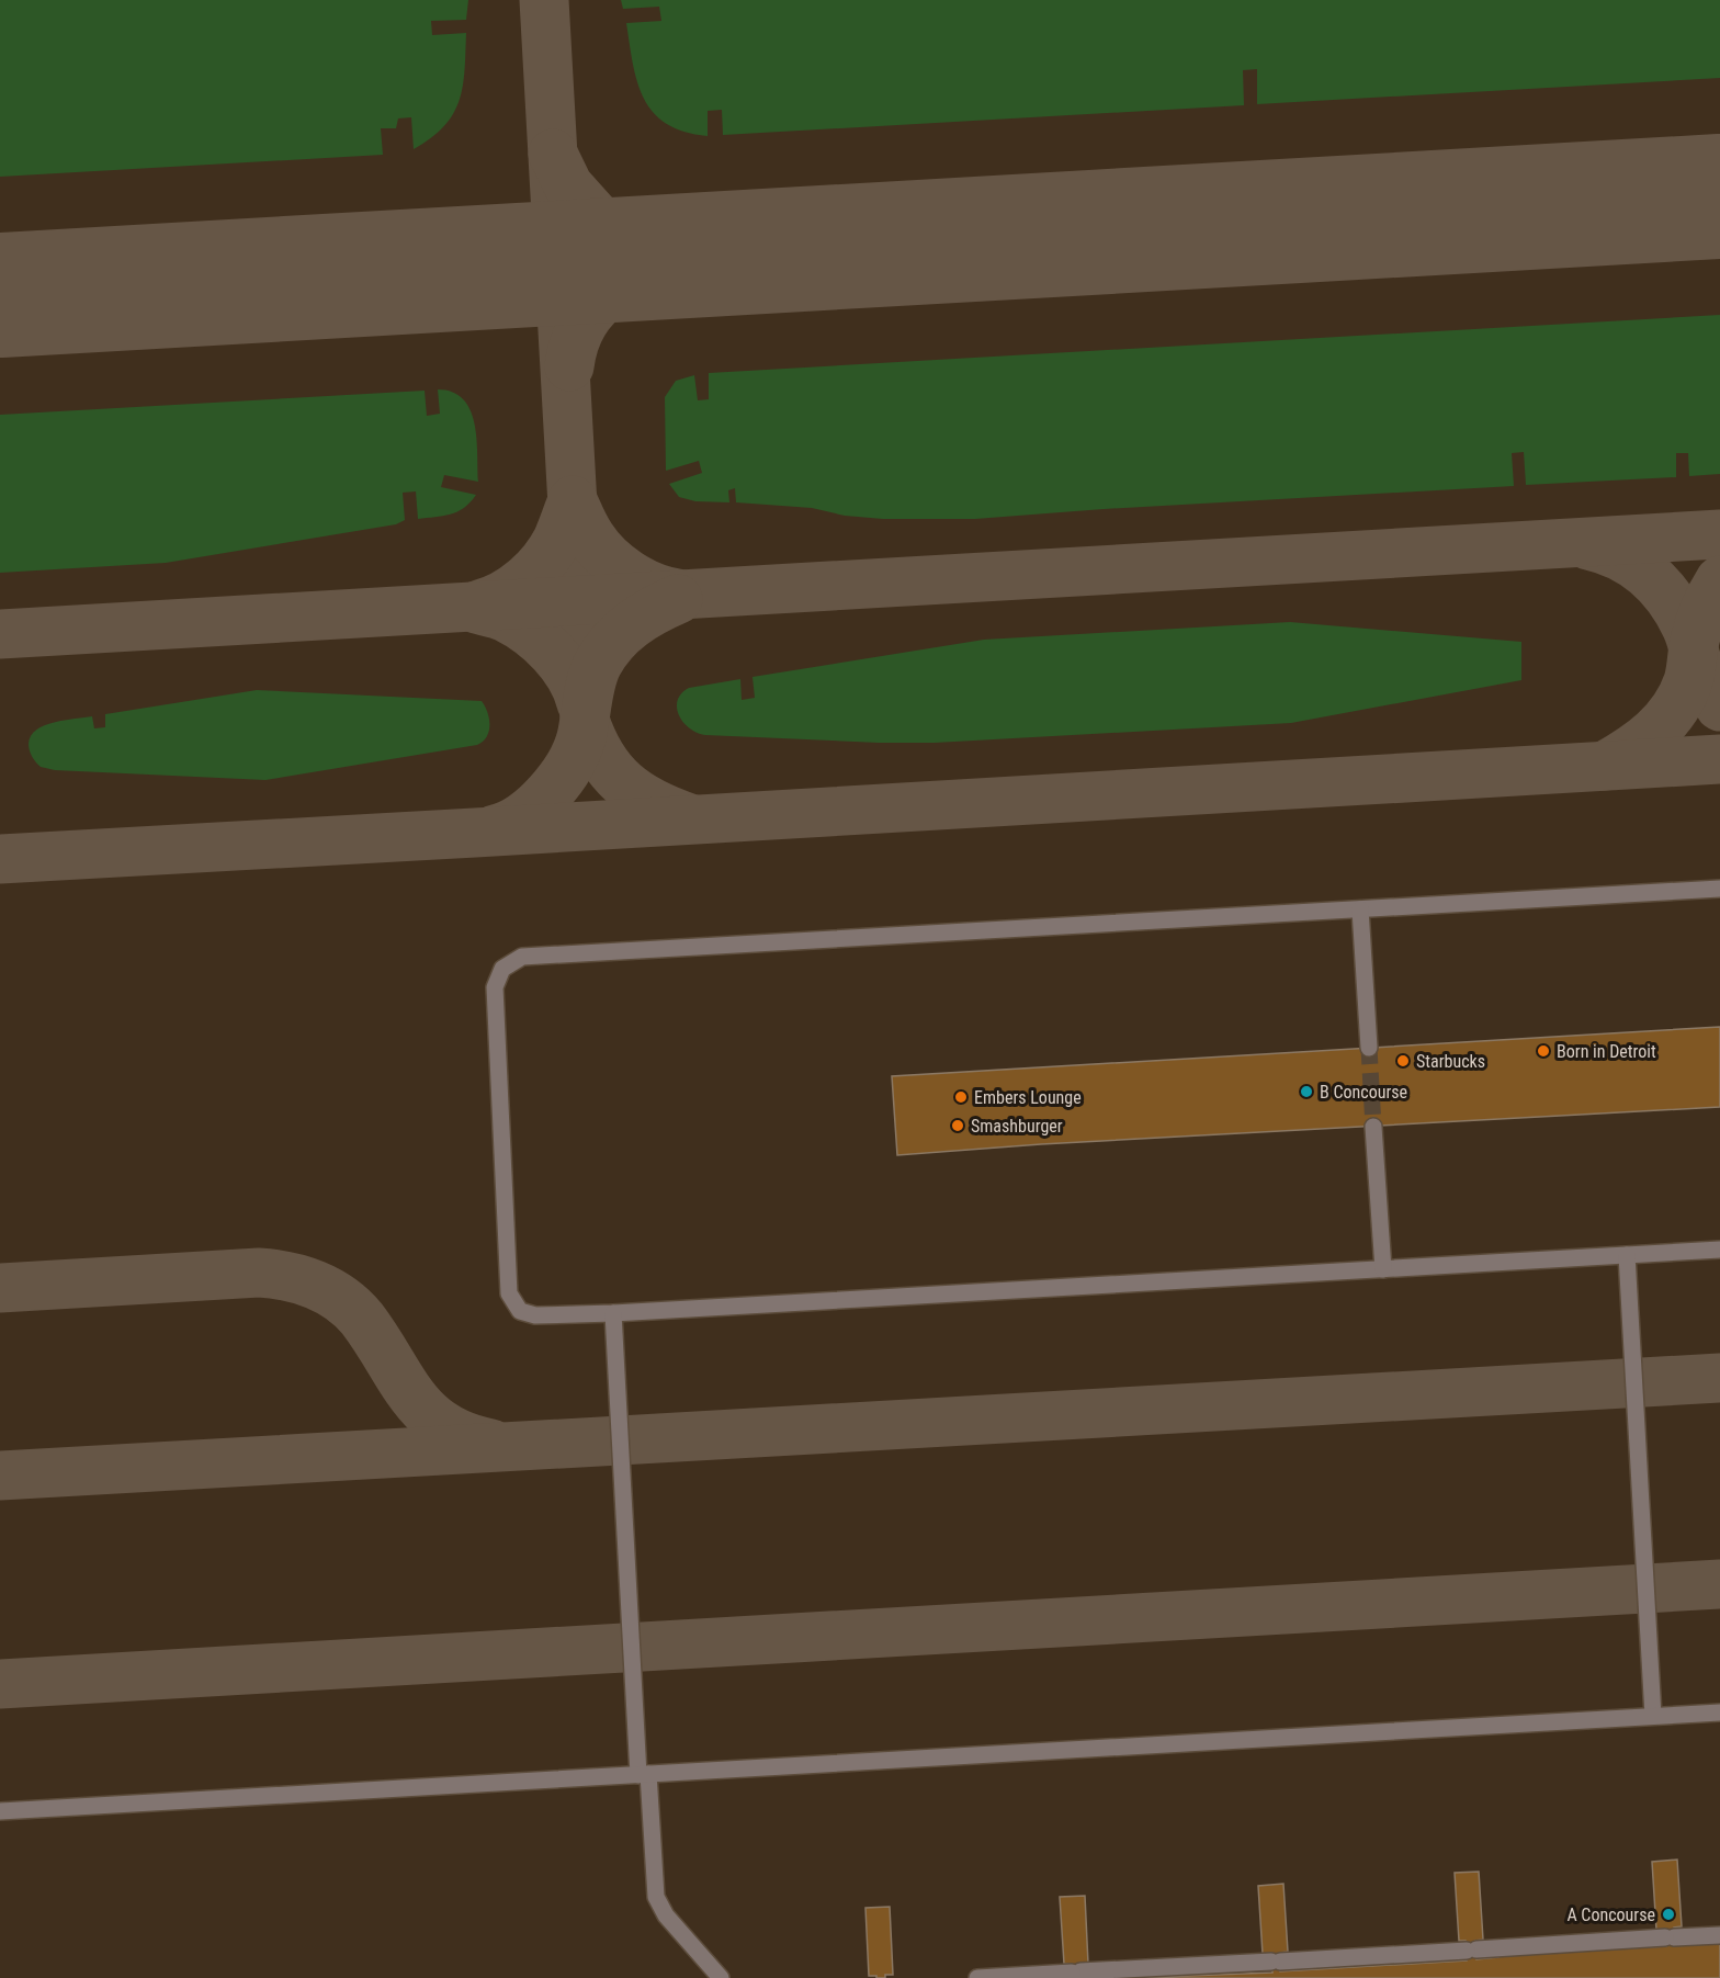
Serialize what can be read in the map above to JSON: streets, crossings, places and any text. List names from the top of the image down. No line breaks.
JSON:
{"places":["Born in Detroit","Starbucks","B Concourse","Embers Lounge","Smashburger","A Concourse"]}
